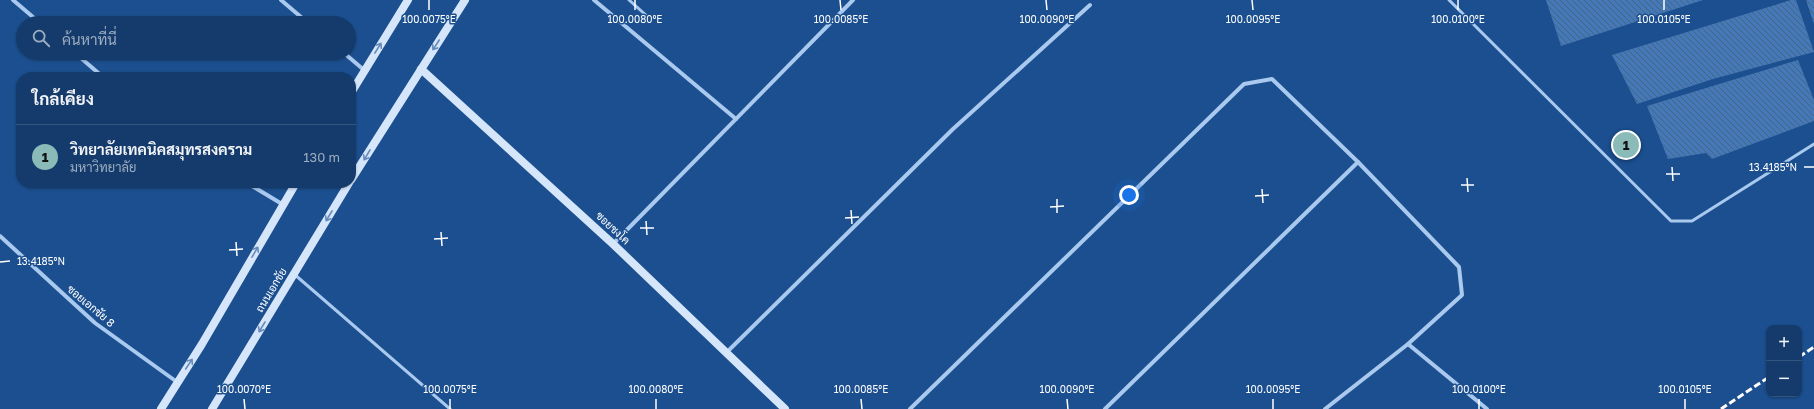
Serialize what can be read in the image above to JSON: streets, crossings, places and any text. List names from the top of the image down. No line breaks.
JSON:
{"streets":{"main road":["ซอยชงโค","ถนนเอกชัย"],"street":["ซอยเอกชัย 8"]},"page":{"search":"ค้นหาที่นี่","heading":"ใกล้เคียง","list":[{"mark":"1","name":"วิทยาลัยเทคนิคสมุทรสงคราม","note":"มหาวิทยาลัย","value":"130 m"}],"pins":"1","map_buttons":["+","−"]},"coordinates":["100.0075°E","100.0080°E","100.0085°E","100.0090°E","100.0095°E","100.0100°E","100.0105°E","13.4185°N","100.0070°E"]}
